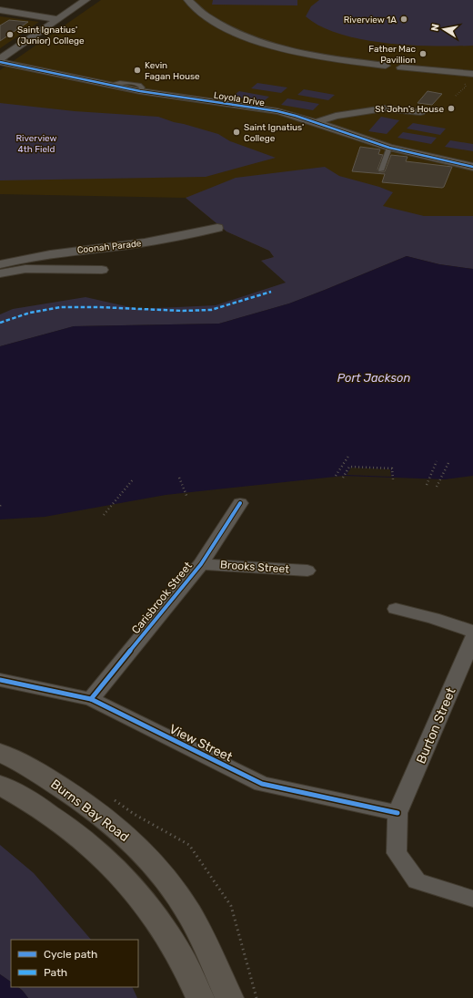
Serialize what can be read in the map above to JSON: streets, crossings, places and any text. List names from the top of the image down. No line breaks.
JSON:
{"streets":{"main road":["Burns Bay Road"],"street":["Loyola Drive","Coonah Parade","Brooks Street","Carisbrook Street","Burton Street","View Street"]},"crossings":[["Brooks Street","Carisbrook Street"],["Carisbrook Street","View Street"],["Burton Street","View Street"]],"water":["Port Jackson"],"parks":["Riverview 4th Field"],"places":["Riverview 1A","Saint Ignatius' (Junior) College","Father Mac Pavillion","Kevin Fagan House","St John's House","Saint Ignatius' College"],"legend":["Cycle path","Path"],"north":"left"}
